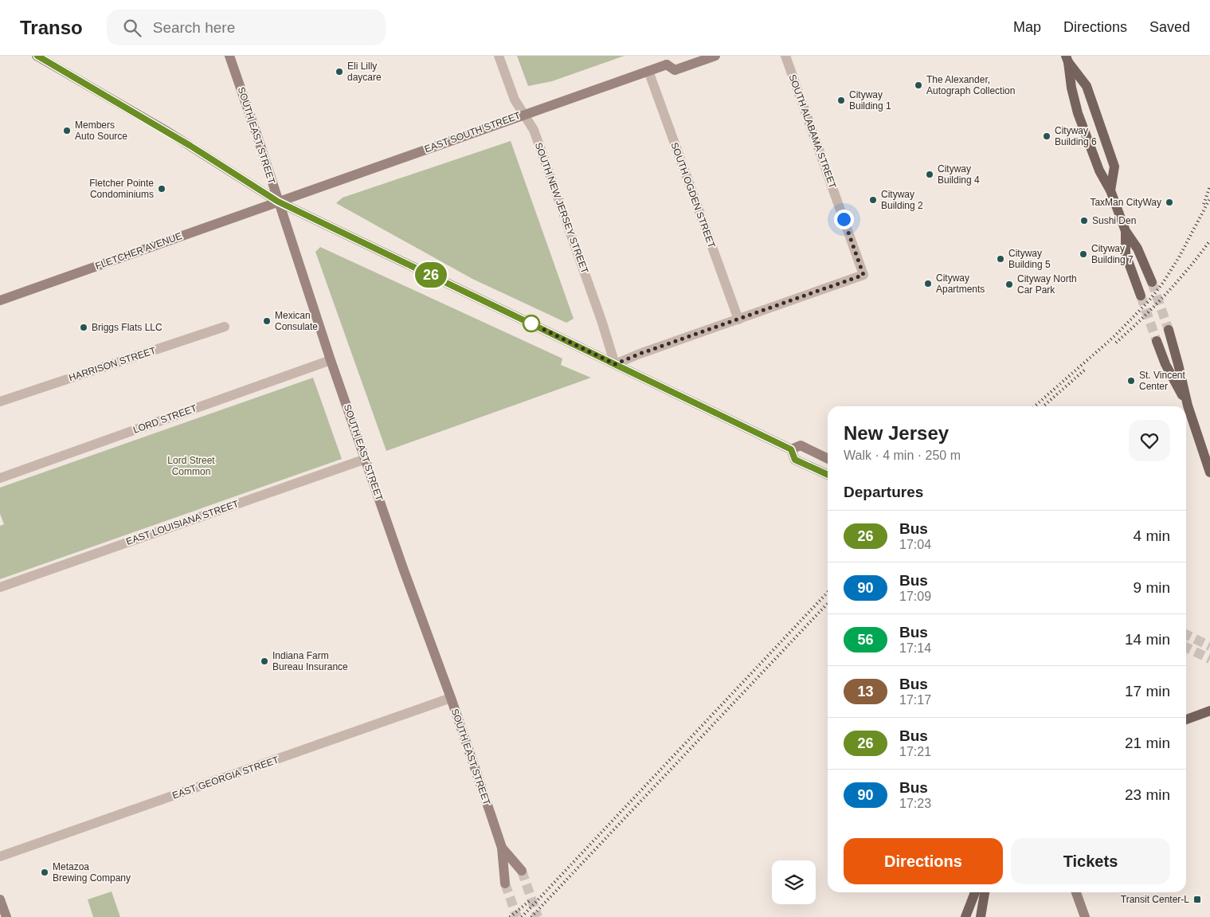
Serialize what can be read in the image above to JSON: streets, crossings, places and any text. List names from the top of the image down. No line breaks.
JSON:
{"streets":{"main road":["EAST SOUTH STREET","SOUTH EAST STREET","FLETCHER AVENUE"],"street":["SOUTH ALABAMA STREET","SOUTH OGDEN STREET","SOUTH NEW JERSEY STREET","HARRISON STREET","LORD STREET","EAST LOUISIANA STREET","EAST GEORGIA STREET"]},"crossings":[["SOUTH ALABAMA STREET","SOUTH OGDEN STREET"],["EAST SOUTH STREET","SOUTH EAST STREET"],["EAST SOUTH STREET","SOUTH OGDEN STREET"],["EAST SOUTH STREET","SOUTH NEW JERSEY STREET"],["EAST SOUTH STREET","FLETCHER AVENUE"],["SOUTH EAST STREET","FLETCHER AVENUE"],["SOUTH EAST STREET","LORD STREET"],["SOUTH EAST STREET","EAST LOUISIANA STREET"],["SOUTH EAST STREET","EAST GEORGIA STREET"]],"parks":["Lord Street Common"],"places":{"other":["Eli Lilly daycare","The Alexander, Autograph Collection","Cityway Building 1","Members Auto Source","Cityway Building 6","Cityway Building 4","Fletcher Pointe Condominiums","Cityway Building 2","TaxMan CityWay","Sushi Den","Cityway Building 7","Cityway Building 5","Cityway Apartments","Cityway North Car Park","Mexican Consulate","Briggs Flats LLC","St. Vincent Center","Indiana Farm Bureau Insurance","Metazoa Brewing Company"],"transit":["Transit Center-L"]},"lines":["bus line 26"],"page":{"header":"Transo","search":"Search here","nav":["Map","Directions","Saved"],"on_map":"26","heading":[["New Jersey","Walk · 4 min · 250 m"],"Departures"],"list":[{"mark":"26","name":"Bus","note":"17:04","value":"4 min"},{"mark":"90","name":"Bus","note":"17:09","value":"9 min"},{"mark":"56","name":"Bus","note":"17:14","value":"14 min"},{"mark":"13","name":"Bus","note":"17:17","value":"17 min"},{"mark":"26","name":"Bus","note":"17:21","value":"21 min"},{"mark":"90","name":"Bus","note":"17:23","value":"23 min"}],"buttons":["Directions","Tickets"]}}
